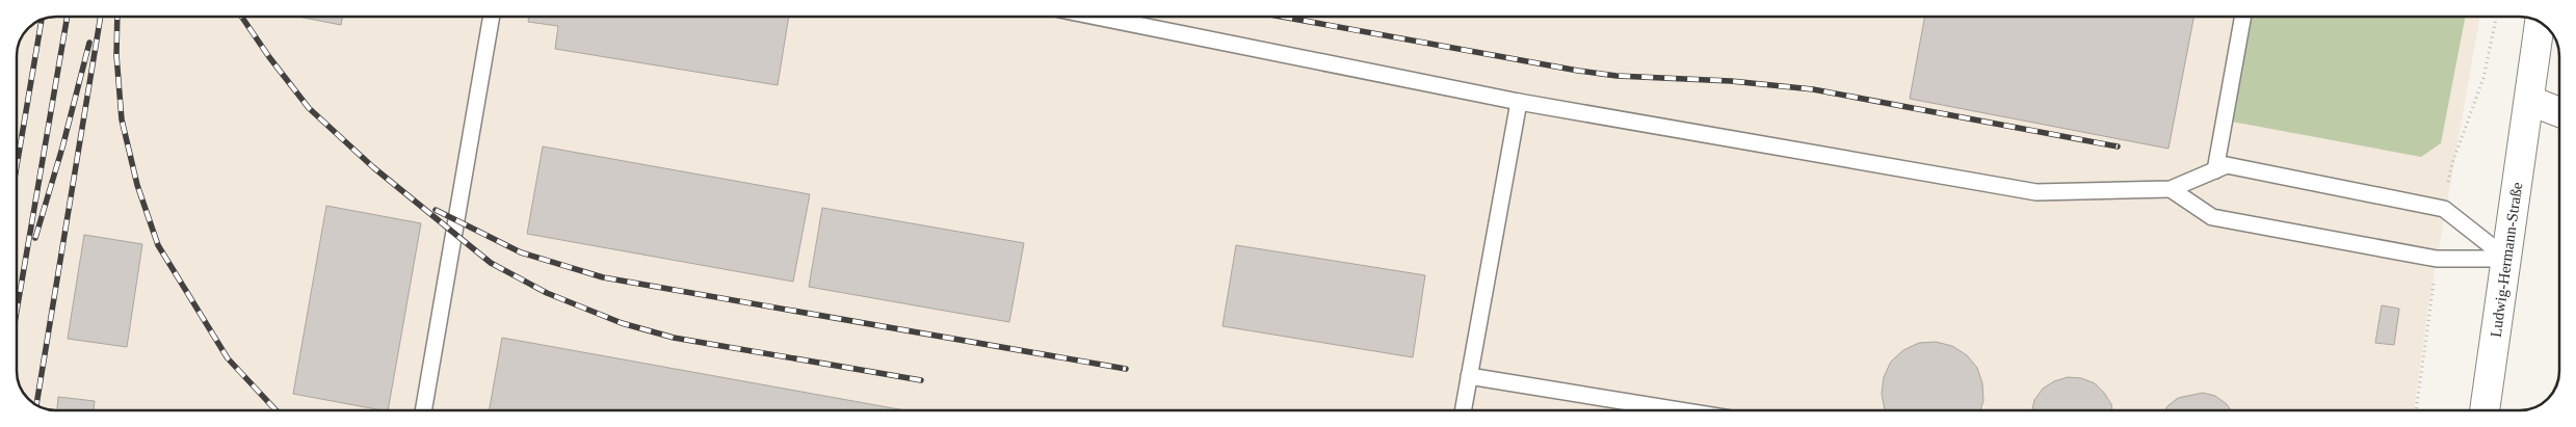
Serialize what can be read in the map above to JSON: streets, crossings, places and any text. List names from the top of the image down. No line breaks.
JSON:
{"streets":{"street":["Ludwig-Hermann-Straße"]}}
